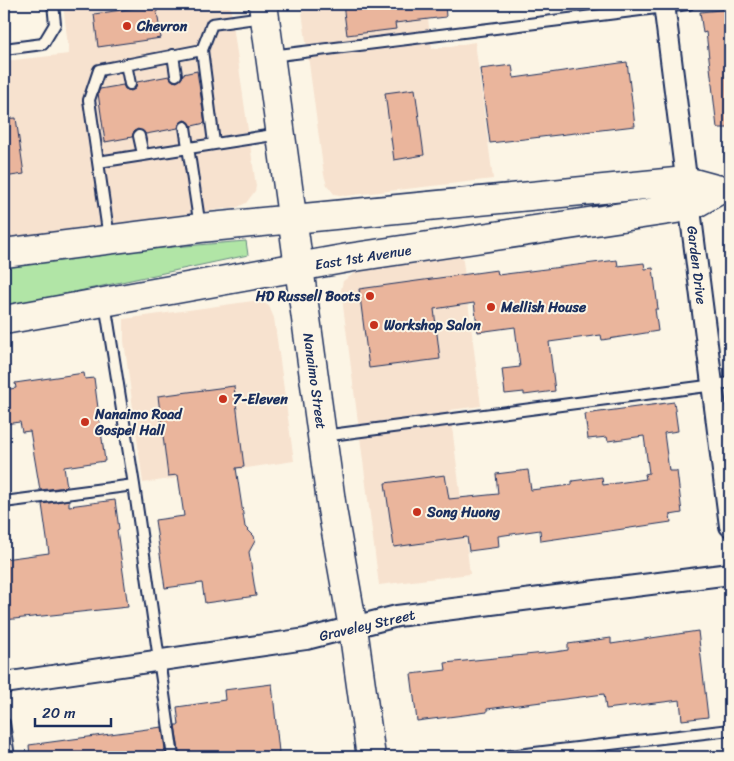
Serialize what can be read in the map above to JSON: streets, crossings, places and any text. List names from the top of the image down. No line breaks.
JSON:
{"streets":{"main road":["East 1st Avenue","Nanaimo Street"],"street":["Garden Drive","Graveley Street"]},"crossings":[["East 1st Avenue","Garden Drive"],["East 1st Avenue","Nanaimo Street"],["Nanaimo Street","Graveley Street"]],"places":["Chevron","HD Russell Boots","Mellish House","Workshop Salon","7-Eleven","Nanaimo Road Gospel Hall","Song Huong"],"scale_bar":"20 m"}
